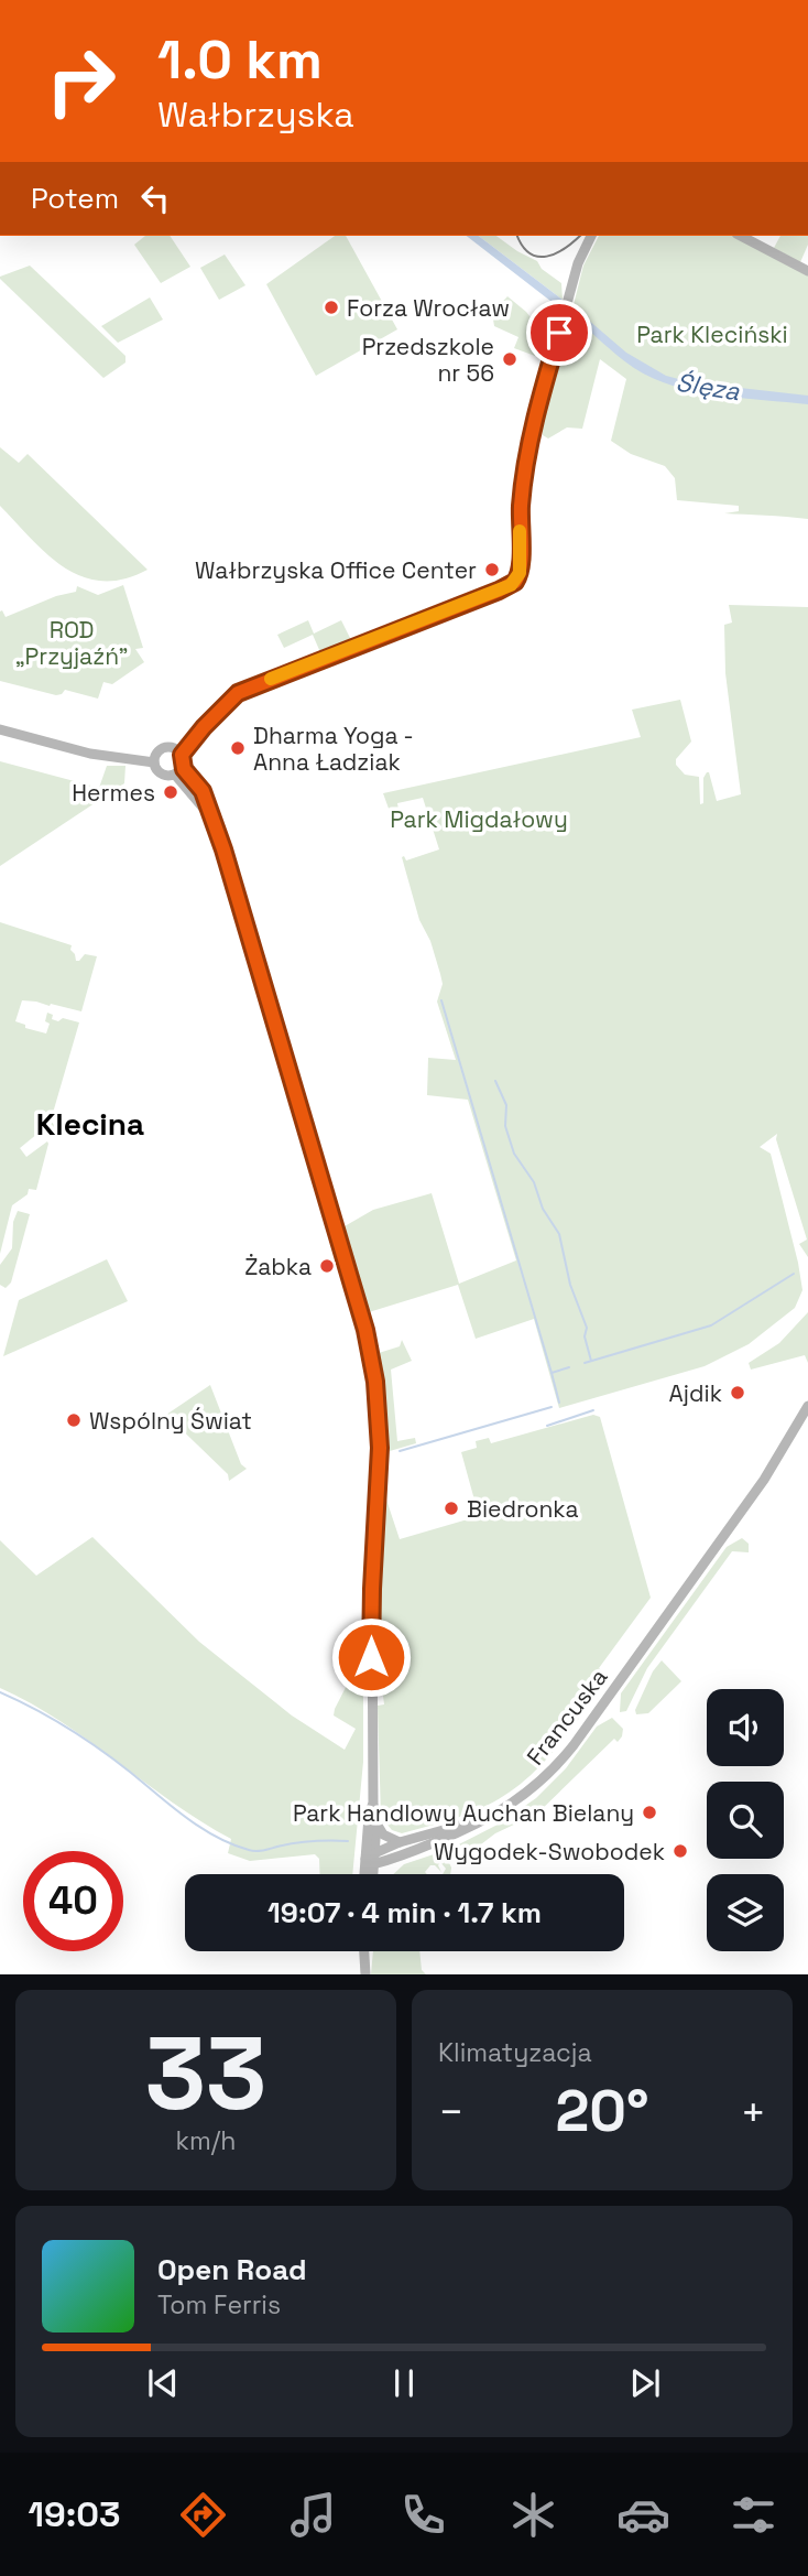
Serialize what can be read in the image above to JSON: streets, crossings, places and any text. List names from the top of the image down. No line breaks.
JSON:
{"streets":{"street":["Francuska"]},"districts":["Klecina"],"water":["Ślęza"],"parks":["Park Kleciński","ROD „Przyjaźń”","Park Migdałowy"],"places":["Forza Wrocław","Przedszkole nr 56","Wałbrzyska Office Center","Dharma Yoga - Anna Ładziak","Hermes","Żabka","Ajdik","Wspólny Świat","Biedronka","Park Handlowy Auchan Bielany","Wygodek-Swobodek"],"page":{"turn":["1.0 km","Wałbrzyska"],"then":"Potem","limit":"40","trip":"19:07 · 4 min · 1.7 km","tile":[["33","km/h"],"Klimatyzacja"],"heat":["−","20°","+"],"song":["Open Road","Tom Ferris"],"tabs":"19:03"}}
